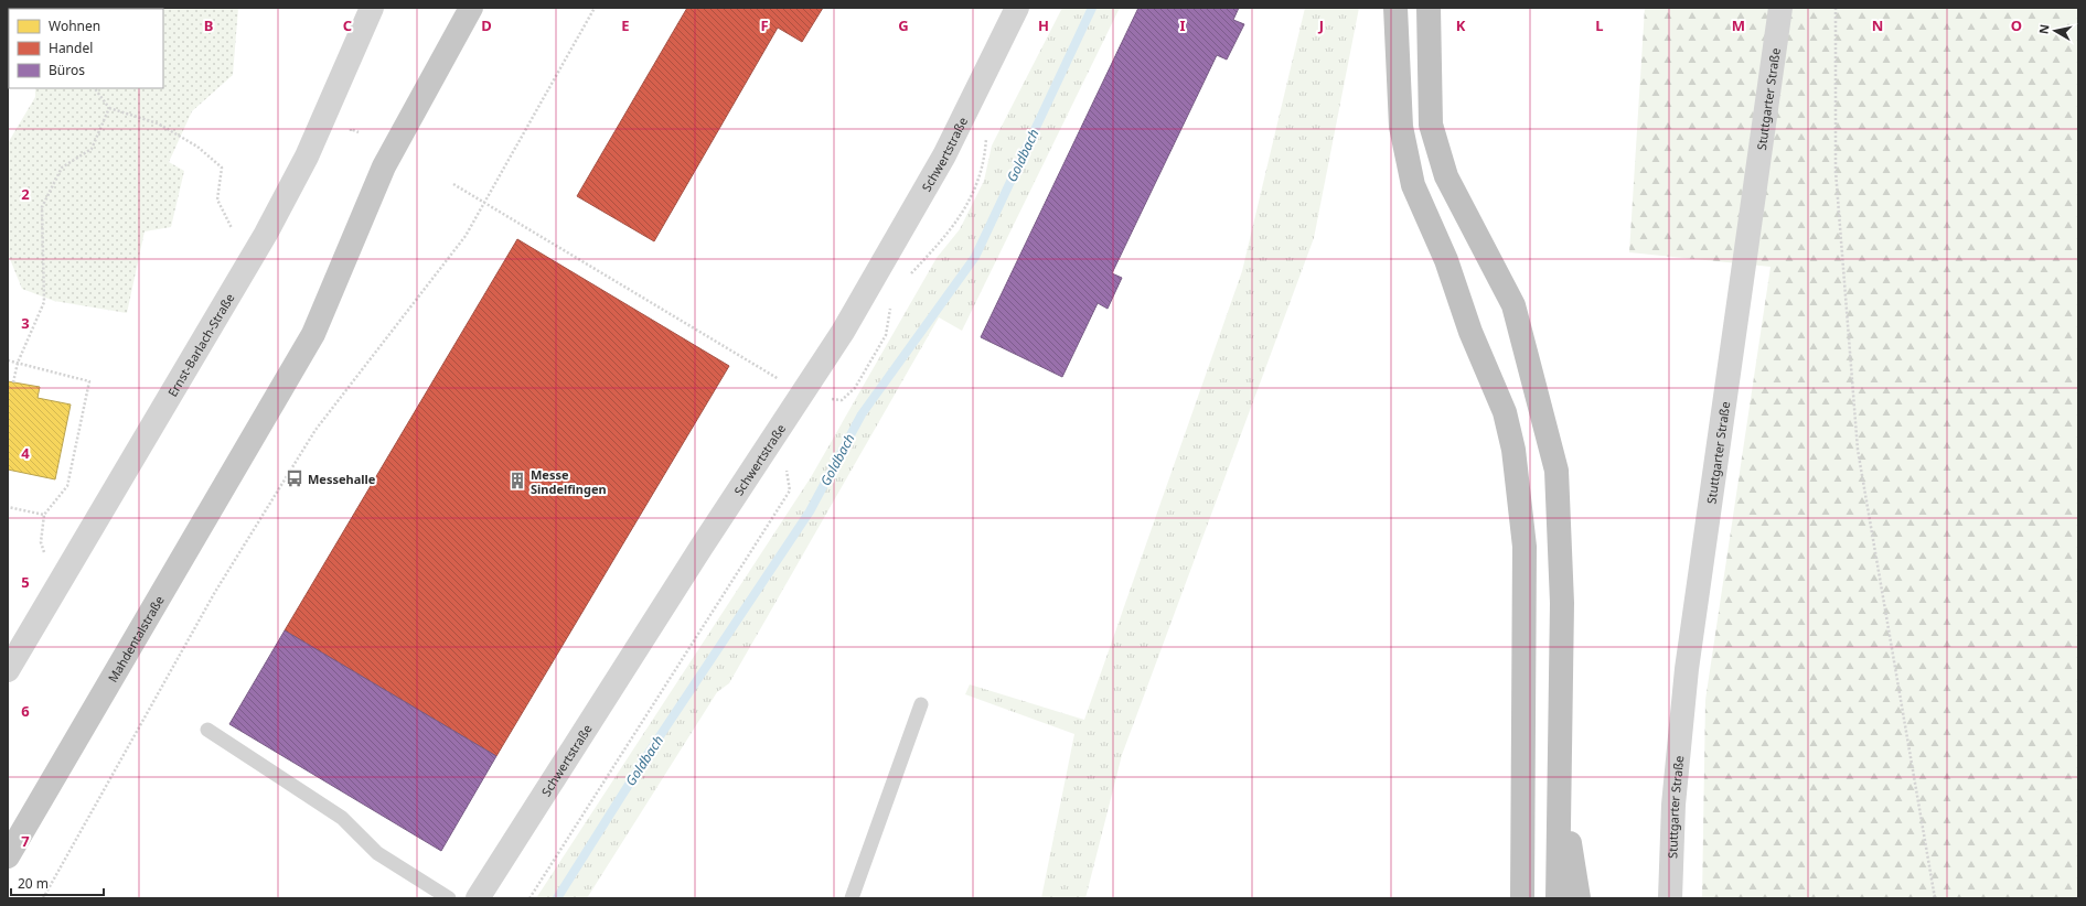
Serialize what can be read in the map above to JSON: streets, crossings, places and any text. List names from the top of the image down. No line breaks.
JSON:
{"streets":{"main road":["Mahdentalstraße"],"street":["Stuttgarter Straße","Schwertstraße","Ernst-Barlach-Straße"]},"water":["Goldbach"],"places":{"bus stop":["Messehalle"],"building":["Messe Sindelfingen"]},"legend":["Wohnen","Handel","Büros"],"scale_bar":"20 m","north":"left","grid":{"columns":["B","C","D","E","F","G","H","I","J","K","L","M","N","O"],"rows":["2","3","4","5","6","7"]}}
